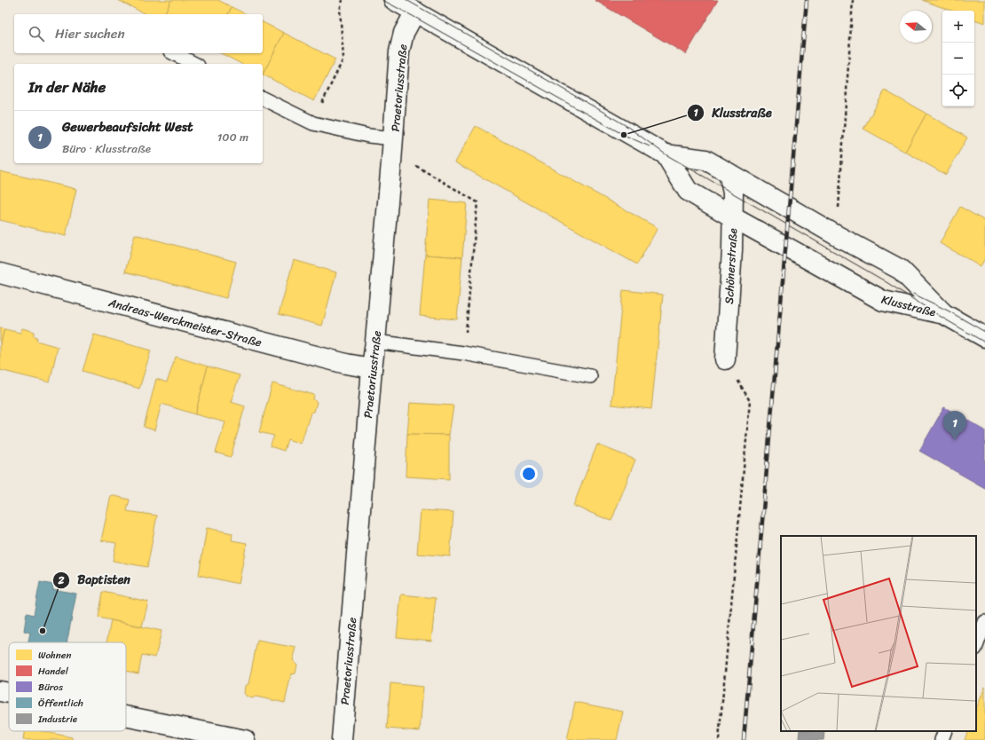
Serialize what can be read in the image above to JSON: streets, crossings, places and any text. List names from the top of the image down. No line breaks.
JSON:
{"streets":{"street":["Praetoriusstraße","Schönerstraße","Klusstraße","Andreas-Werckmeister-Straße"]},"crossings":[["Praetoriusstraße","Klusstraße"],["Praetoriusstraße","Andreas-Werckmeister-Straße"],["Schönerstraße","Klusstraße"]],"places":["Klusstraße","Baptisten"],"legend":["Wohnen","Handel","Büros","Öffentlich","Industrie"],"north":"left","page":{"map_buttons":["+","−"],"search":"Hier suchen","heading":"In der Nähe","list":[{"mark":"1","name":"Gewerbeaufsicht West","note":"Büro · Klusstraße","value":"100 m"}],"pins":"1"}}
